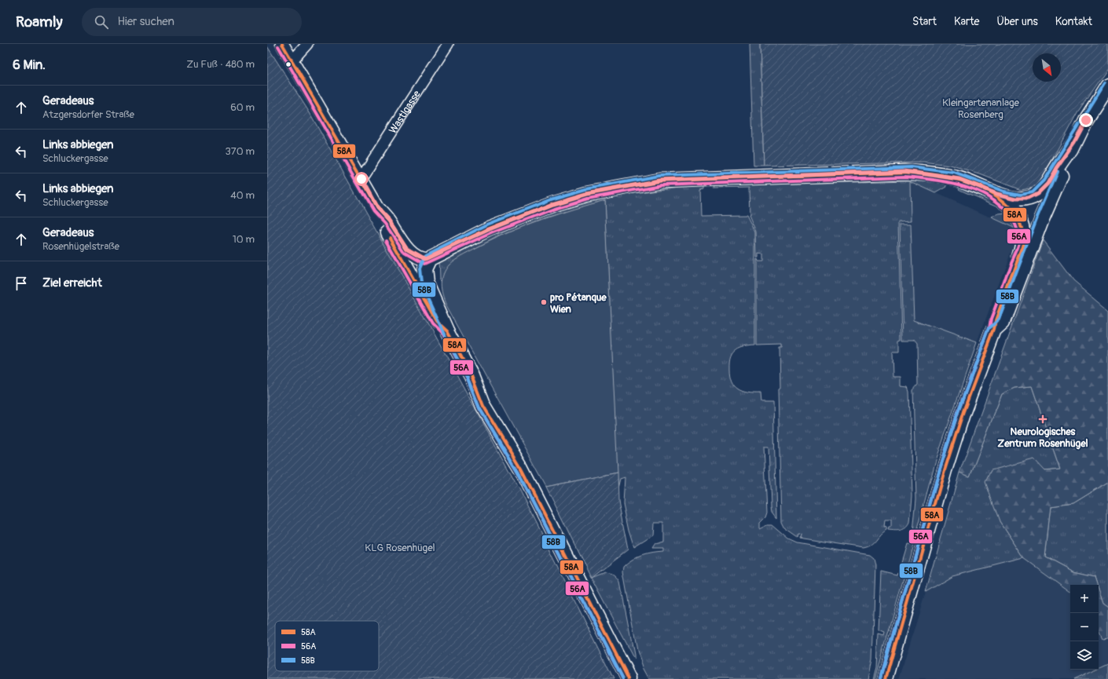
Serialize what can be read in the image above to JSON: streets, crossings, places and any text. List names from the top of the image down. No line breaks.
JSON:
{"streets":{"street":["Wastlgasse"]},"parks":["Kleingartenanlage Rosenberg","KLG Rosenhügel"],"places":{"other":["pro Pétanque Wien"],"health":["Neurologisches Zentrum Rosenhügel"]},"lines":["transit line 58A","transit line 56A","transit line 58B"],"legend":["58A","56A","58B"],"north":"bottom right","page":{"header":"Roamly","search":"Hier suchen","nav":["Start","Karte","Über uns","Kontakt"],"heading":["6 Min.","Zu Fuß · 480 m"],"list":[["Geradeaus","Atzgersdorfer Straße","60 m"],["Links abbiegen","Schluckergasse","370 m"],["Links abbiegen","Schluckergasse","40 m"],["Geradeaus","Rosenhügelstraße","10 m"],"Ziel erreicht"],"map_buttons":["+","−"]}}
